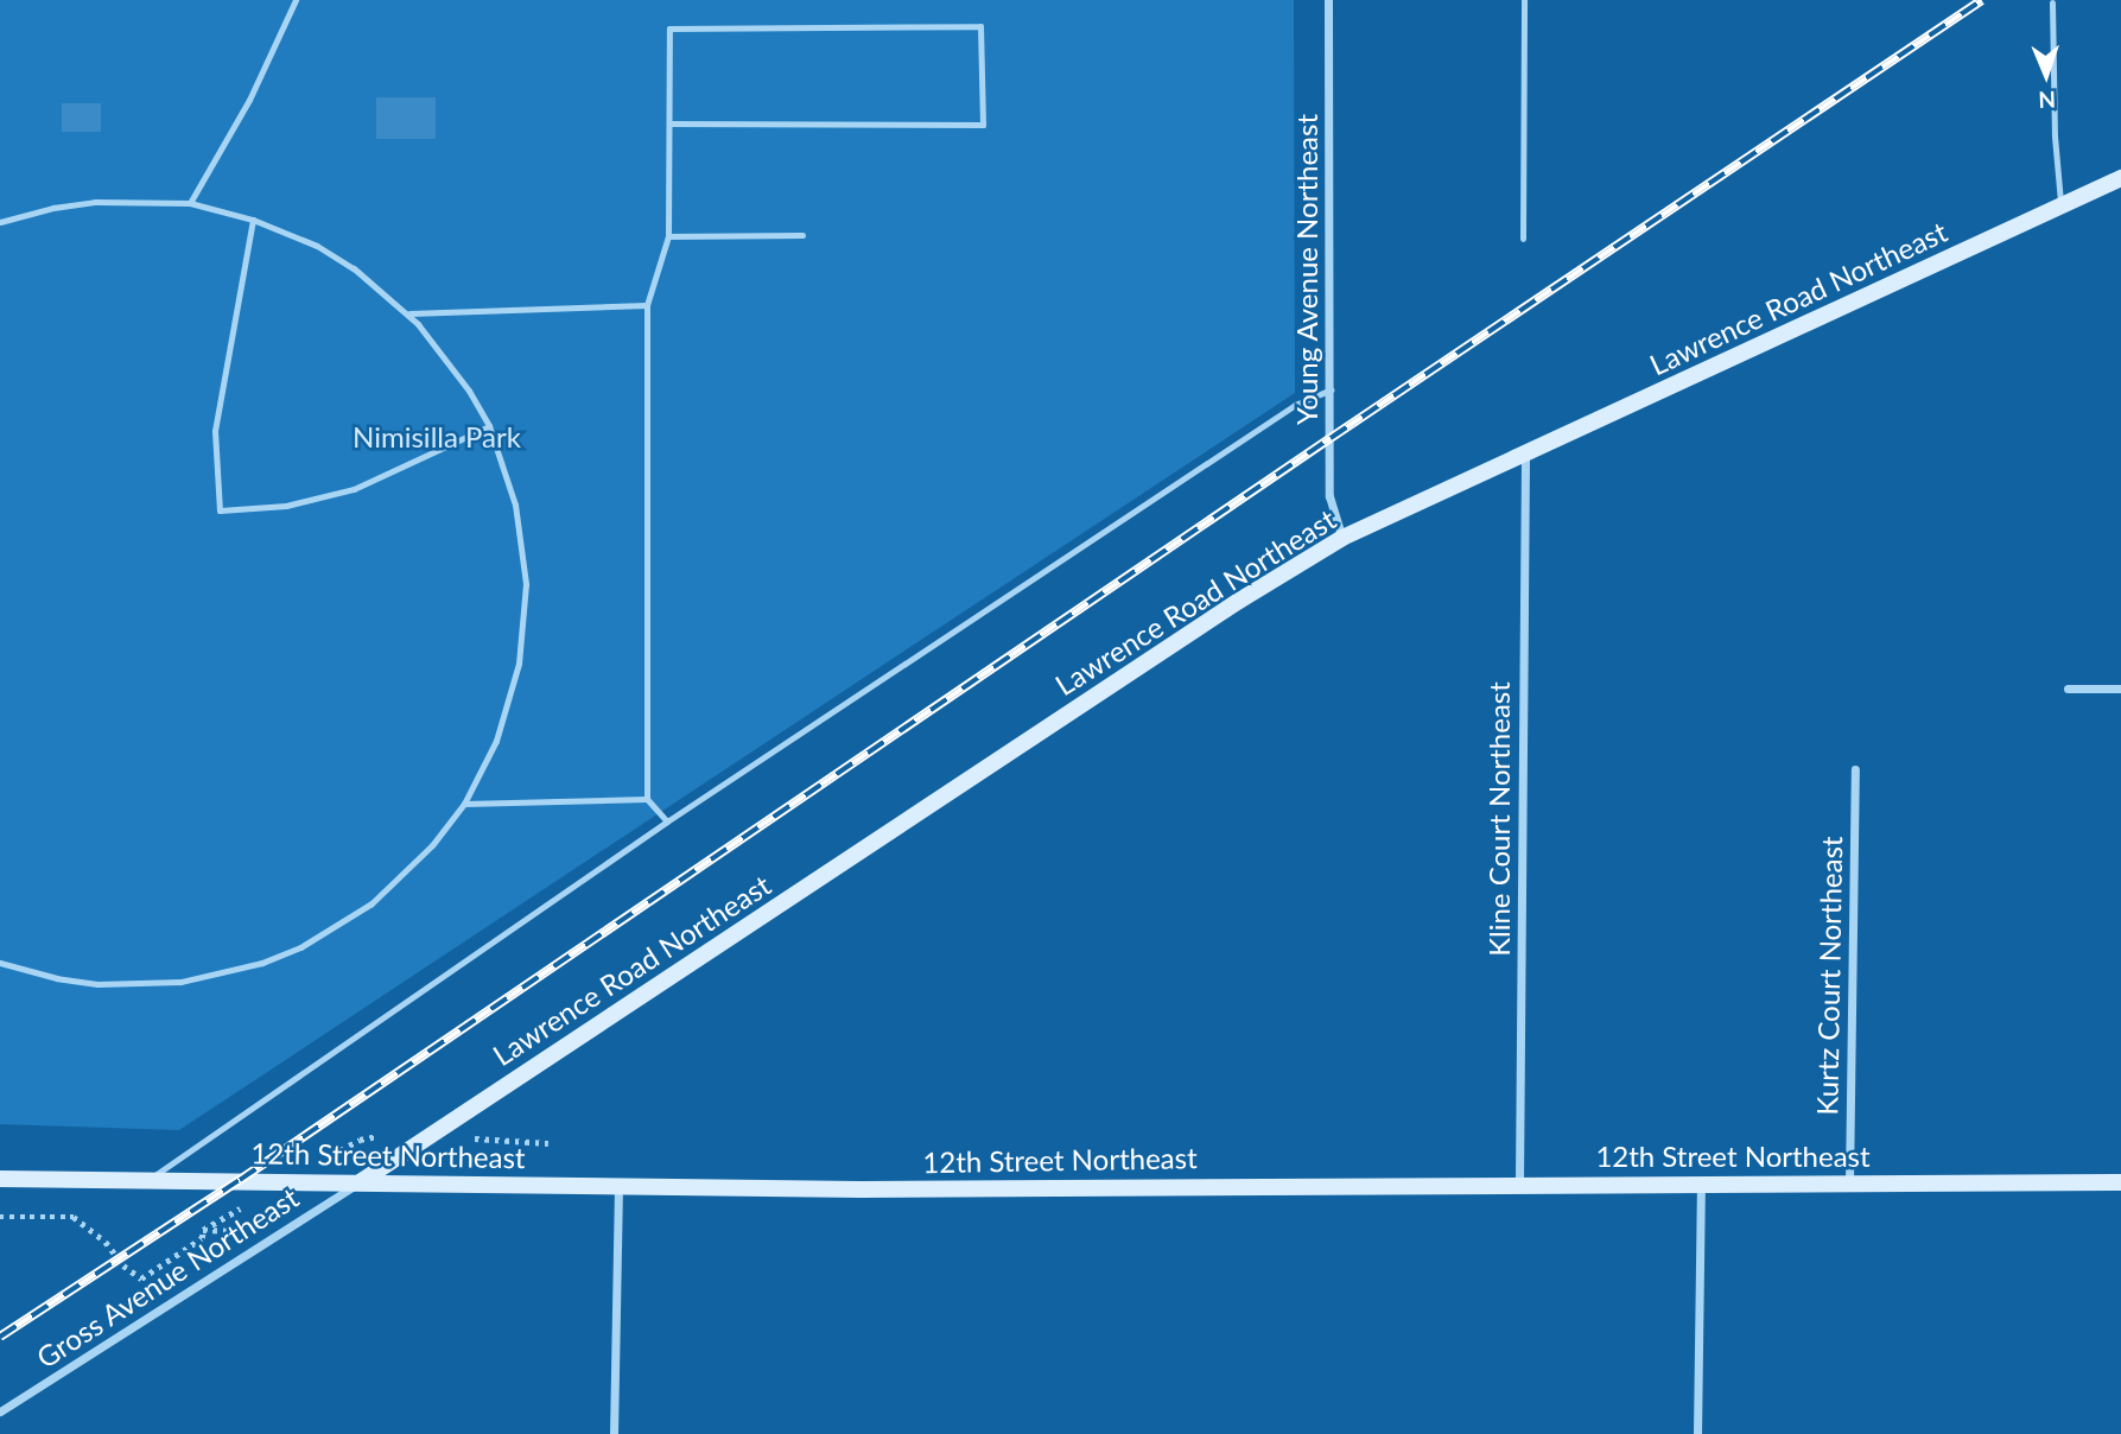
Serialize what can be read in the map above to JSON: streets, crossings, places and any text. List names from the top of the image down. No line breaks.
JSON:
{"streets":{"main road":["Lawrence Road Northeast","12th Street Northeast"],"street":["Young Avenue Northeast","Kline Court Northeast","Kurtz Court Northeast","Gross Avenue Northeast"]},"crossings":[["Young Avenue Northeast","Lawrence Road Northeast"],["Lawrence Road Northeast","Kline Court Northeast"],["Lawrence Road Northeast","12th Street Northeast"],["Lawrence Road Northeast","Gross Avenue Northeast"],["Kline Court Northeast","12th Street Northeast"],["Kurtz Court Northeast","12th Street Northeast"],["12th Street Northeast","Gross Avenue Northeast"]],"parks":["Nimisilla Park"],"north":"bottom"}
